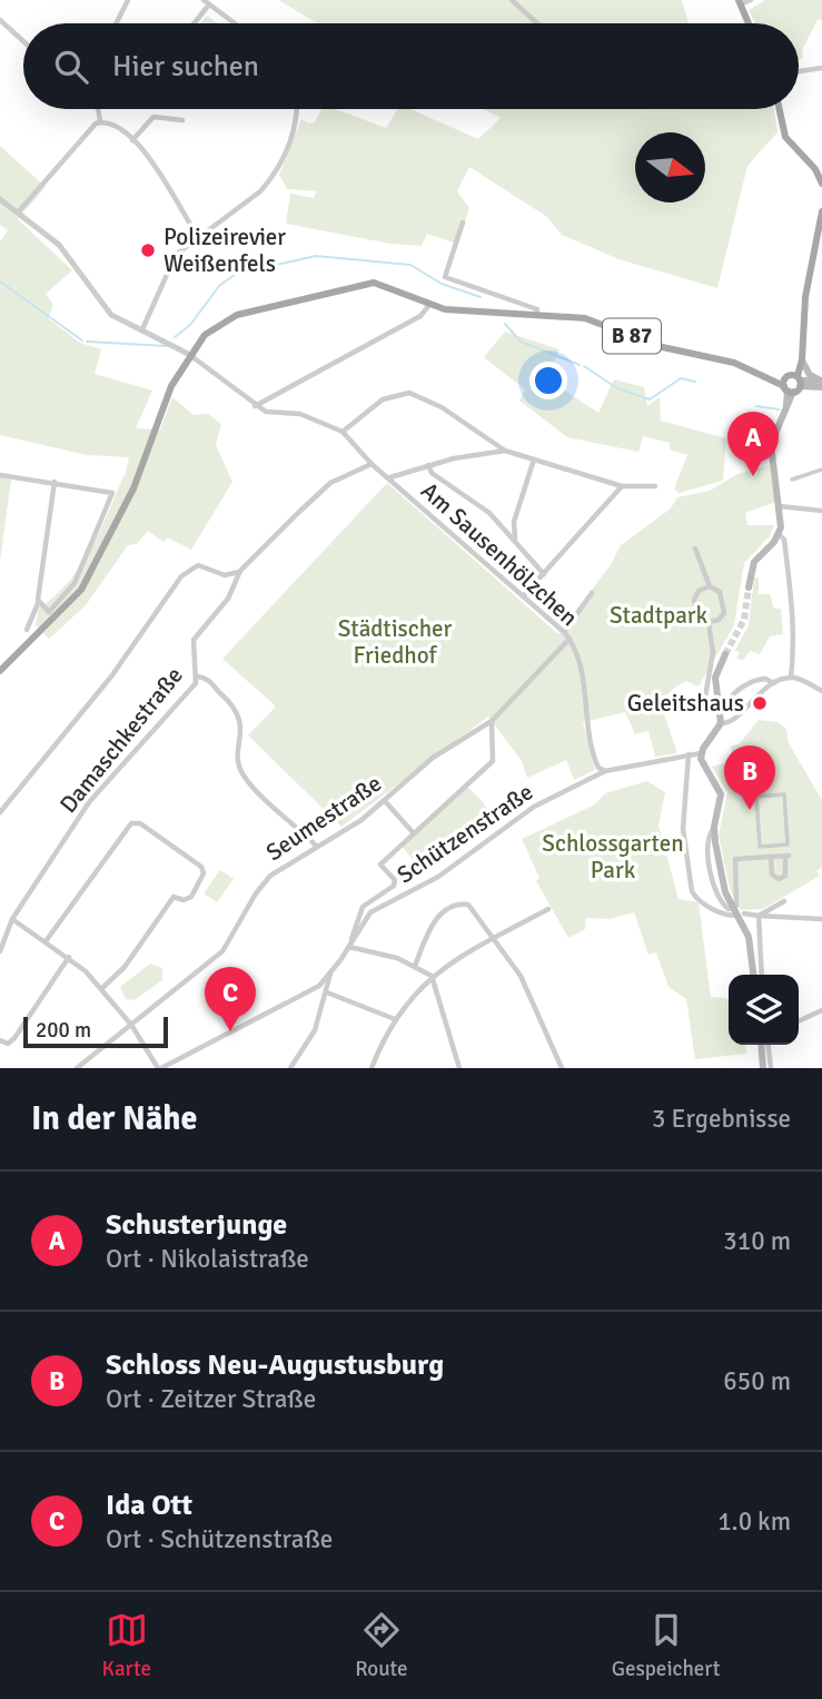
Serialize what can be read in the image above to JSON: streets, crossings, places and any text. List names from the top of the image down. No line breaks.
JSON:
{"streets":{"main road":["B 87"],"street":["Am Sausenhölzchen","Damaschkestraße","Seumestraße","Schützenstraße"]},"crossings":[["Am Sausenhölzchen","Seumestraße"],["Am Sausenhölzchen","Schützenstraße"]],"parks":["Stadtpark","Städtischer Friedhof","Schlossgarten Park"],"places":["Polizeirevier Weißenfels","Geleitshaus"],"scale_bar":"200 m","north":"right","page":{"search":"Hier suchen","pins":["A","B","C"],"scale":"200 m","heading":["In der Nähe","3 Ergebnisse"],"list":[{"mark":"A","name":"Schusterjunge","note":"Ort · Nikolaistraße","value":"310 m"},{"mark":"B","name":"Schloss Neu-Augustusburg","note":"Ort · Zeitzer Straße","value":"650 m"},{"mark":"C","name":"Ida Ott","note":"Ort · Schützenstraße","value":"1.0 km"}],"nav":["Karte","Route","Gespeichert"]}}
